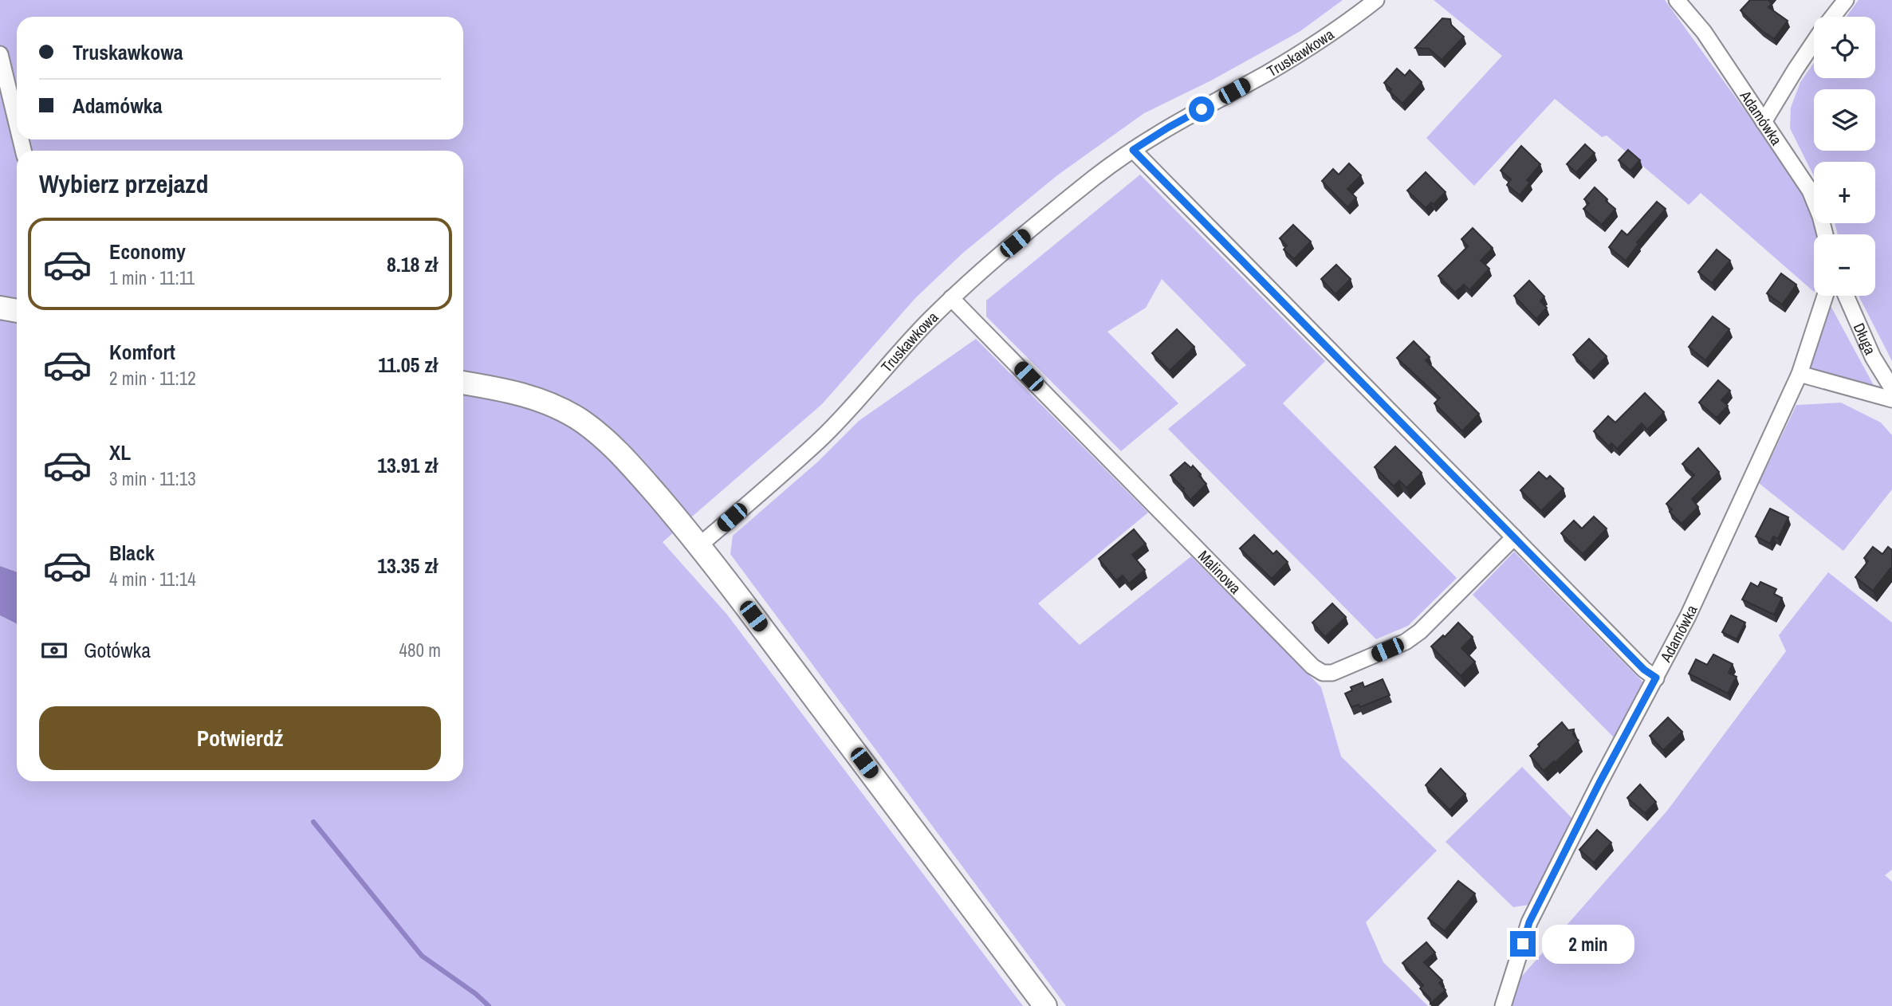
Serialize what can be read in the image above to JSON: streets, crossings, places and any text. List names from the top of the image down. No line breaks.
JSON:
{"streets":{"street":["Truskawkowa","Adamówka","Długa","Malinowa"]},"crossings":[["Truskawkowa","Malinowa"]],"page":{"map_buttons":["+","−"],"banner":["Truskawkowa","Adamówka"],"heading":"Wybierz przejazd","list":[{"name":"Economy","note":"1 min · 11:11","value":"8.18 zł"},{"name":"Komfort","note":"2 min · 11:12","value":"11.05 zł"},{"name":"XL","note":"3 min · 11:13","value":"13.91 zł"},{"name":"Black","note":"4 min · 11:14","value":"13.35 zł"}],"pay":["Gotówka","480 m"],"buttons":"Potwierdź","bubble":"2 min"}}
